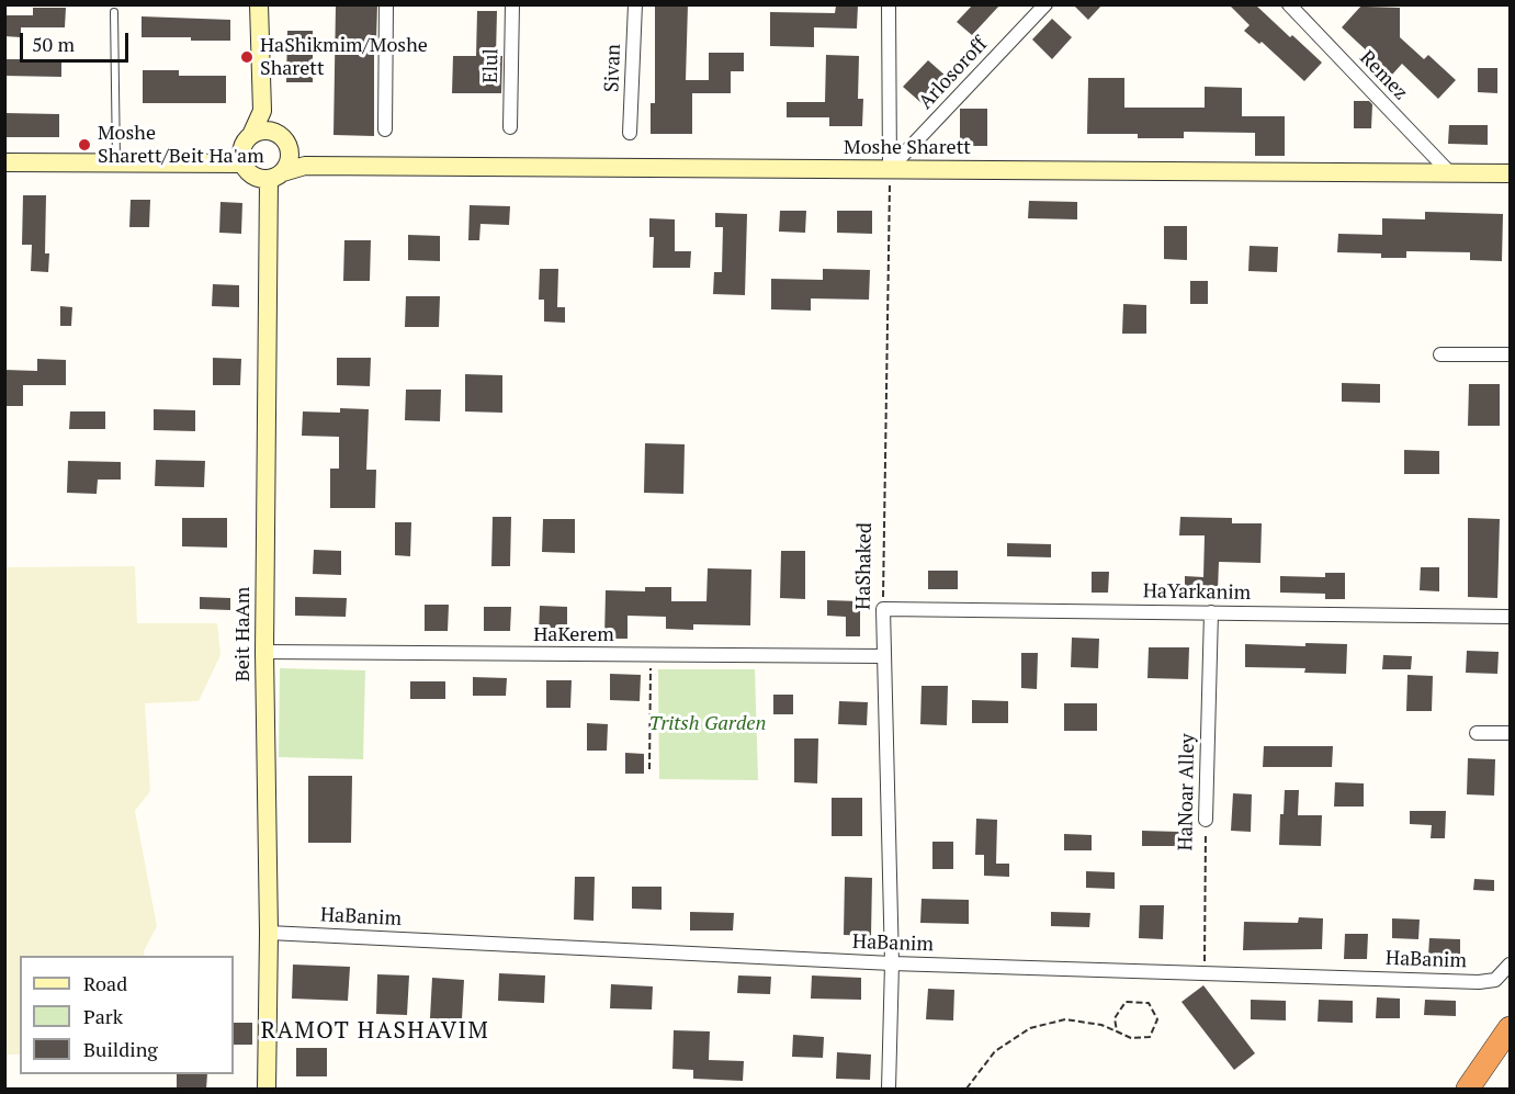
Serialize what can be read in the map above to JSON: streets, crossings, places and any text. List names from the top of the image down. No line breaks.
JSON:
{"streets":{"street":["Elul","Sivan","Arlosoroff","Remez","Moshe Sharett","HaShaked","HaYarkanim","Beit HaAm","HaKerem","HaNoar Alley","HaBanim"]},"crossings":[["Arlosoroff","Moshe Sharett"],["Arlosoroff","HaShaked"],["Remez","Moshe Sharett"],["Moshe Sharett","HaShaked"],["Moshe Sharett","Beit HaAm"],["HaShaked","HaYarkanim"],["HaShaked","HaKerem"],["HaShaked","HaBanim"],["HaYarkanim","HaNoar Alley"],["Beit HaAm","HaKerem"],["Beit HaAm","HaBanim"],["HaNoar Alley","HaBanim"]],"districts":["RAMOT HASHAVIM"],"parks":["Tritsh Garden"],"places":["HaShikmim/Moshe Sharett","Moshe Sharett/Beit Ha'am"],"legend":["Road","Park","Building"],"scale_bar":"50 m"}
